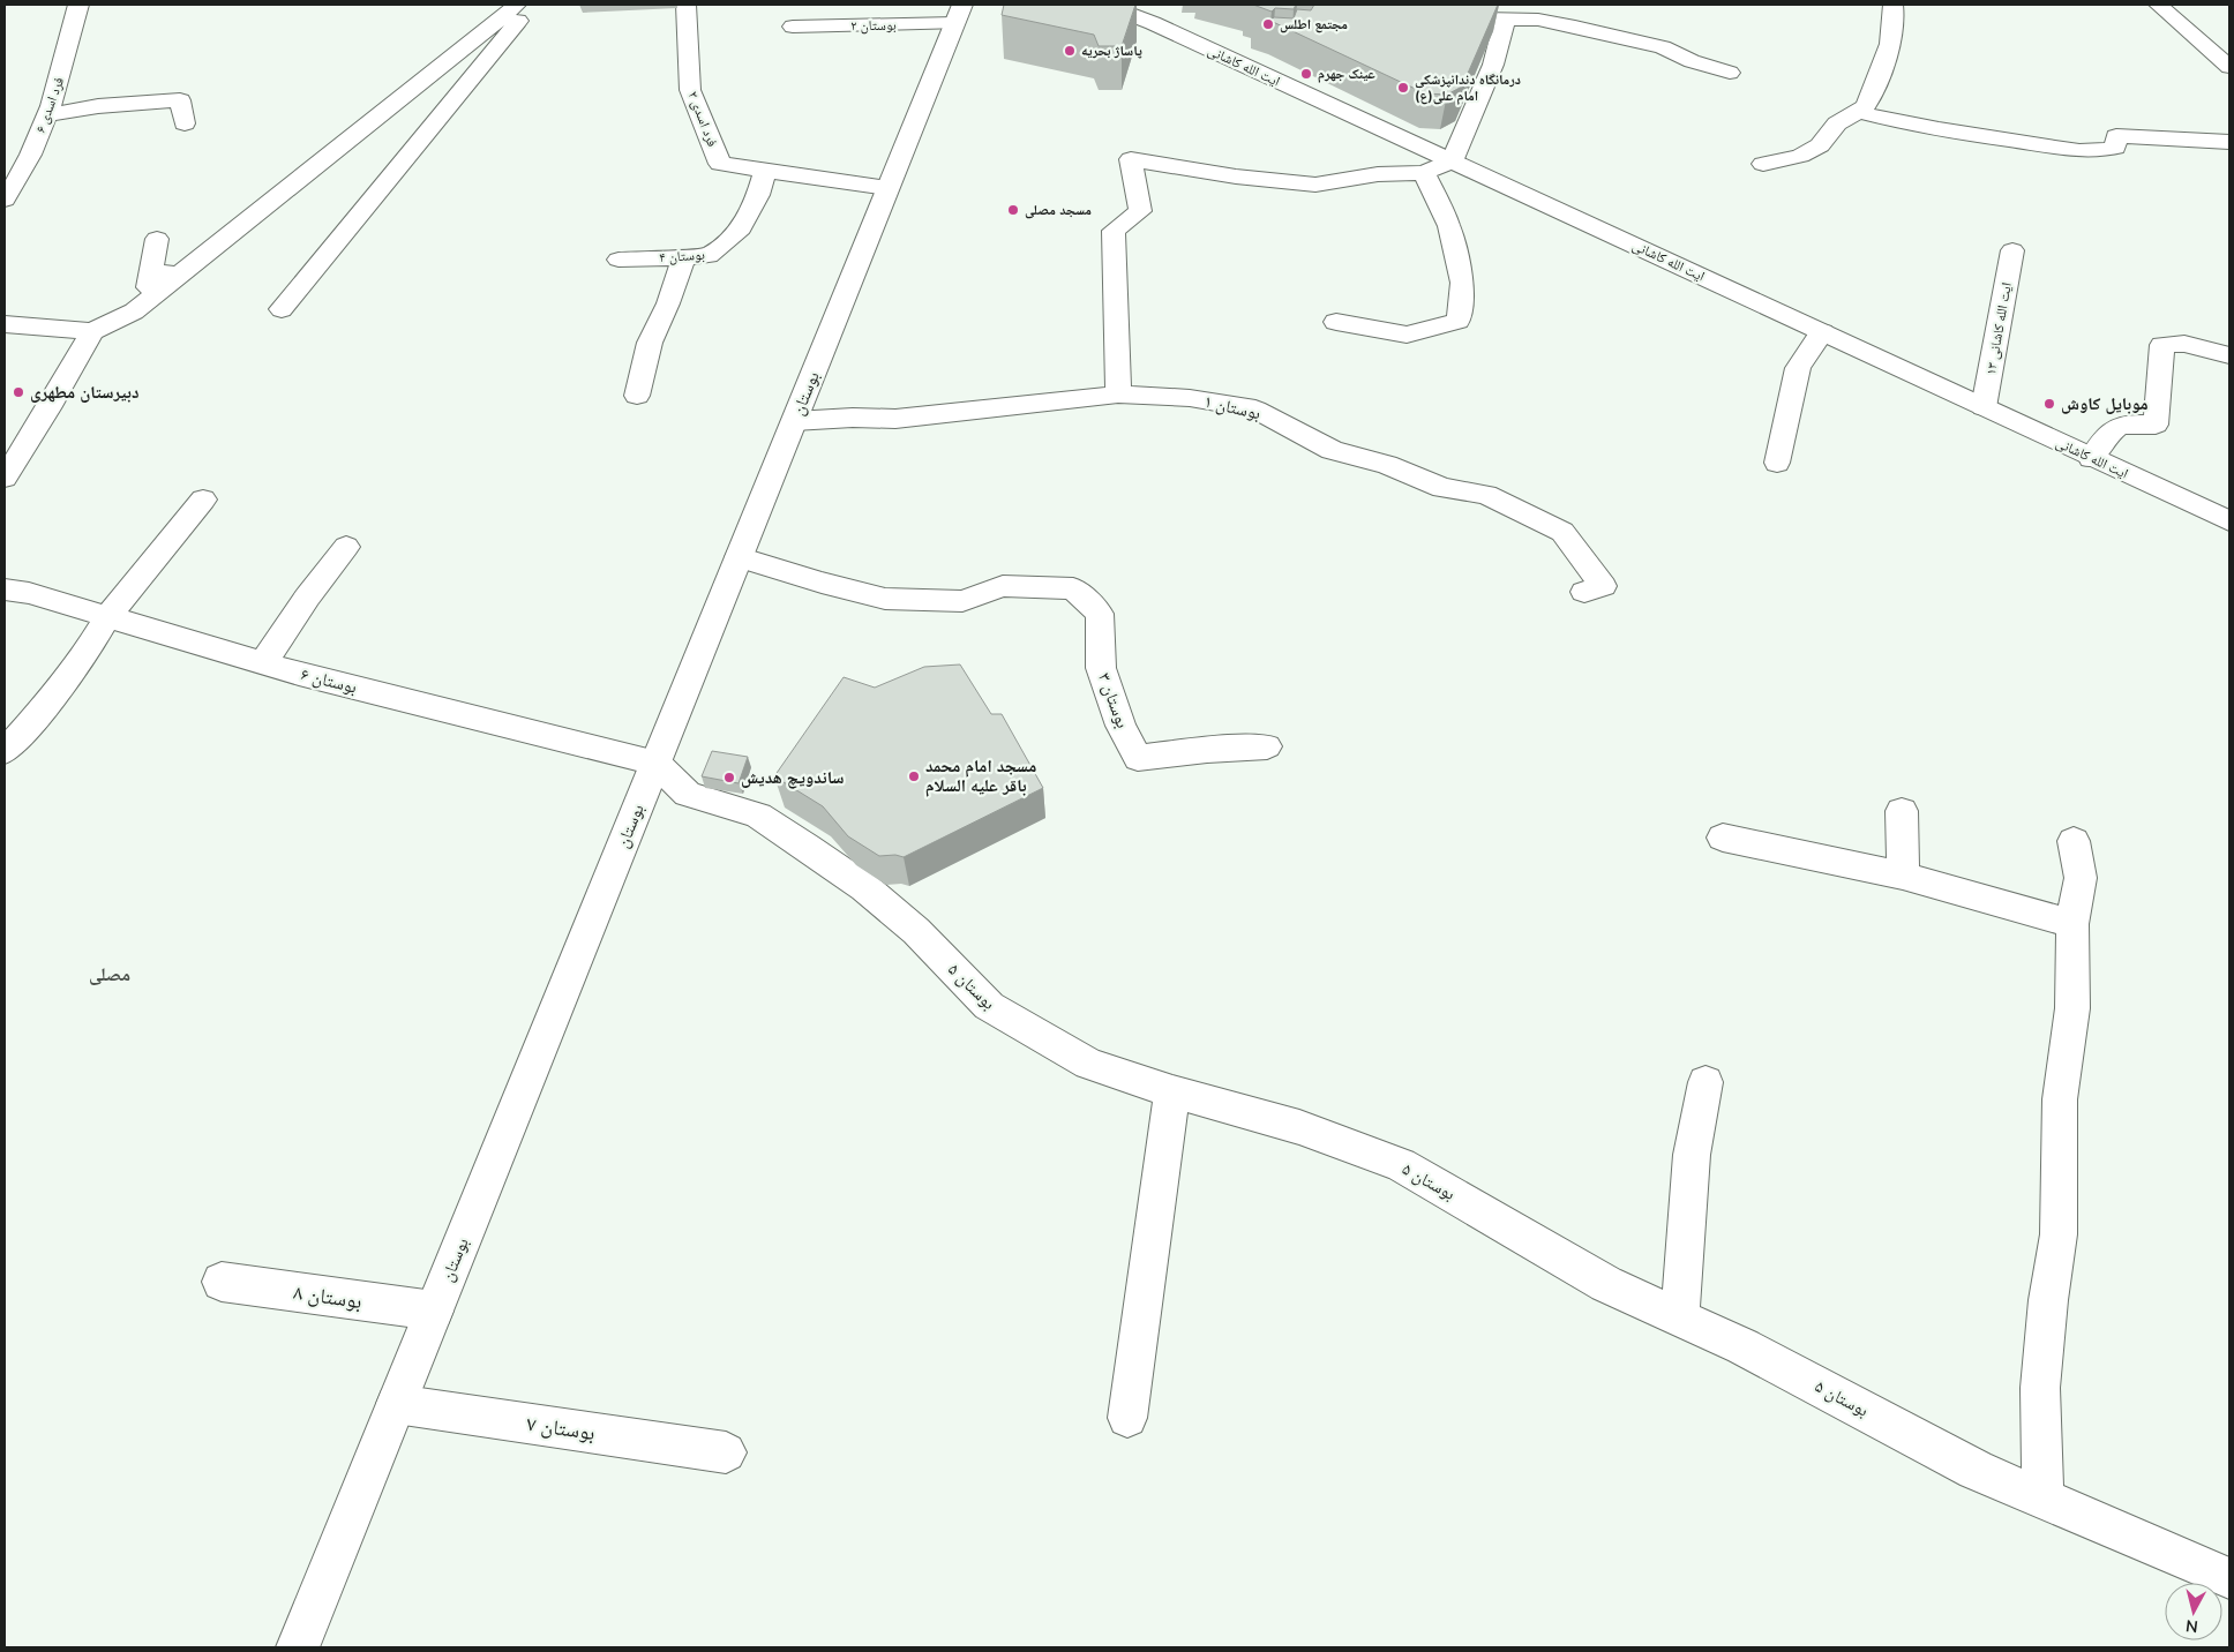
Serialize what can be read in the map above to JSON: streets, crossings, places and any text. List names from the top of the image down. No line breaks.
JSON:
{"streets":{"street":["بوستان ۲","ایت الله کاشانی","فرد اسدی ۶","فرد اسدی ۲","بوستان ۴","ایت الله کاشانی ۱۳","بوستان","بوستان ۱","بوستان ۶","بوستان ۳","بوستان ۵","بوستان ۸","بوستان ۷"]},"crossings":[["بوستان ۲","بوستان"],["ایت الله کاشانی","ایت الله کاشانی ۱۳"],["فرد اسدی ۲","بوستان ۴"],["بوستان","بوستان ۱"],["بوستان","بوستان ۶"],["بوستان","بوستان ۳"],["بوستان","بوستان ۵"],["بوستان","بوستان ۸"],["بوستان","بوستان ۷"],["بوستان ۶","بوستان ۵"]],"districts":["مصلی"],"places":["مجتمع اطلس","پاساژ بحریه","عینک جهرم","درمانگاه دندانپزشکی امام علی(ع)","مسجد مصلی","دبیرستان مطهری","موبایل کاوش","مسجد امام محمد باقر علیه السلام","ساندویچ هدیش"],"north":"bottom"}
